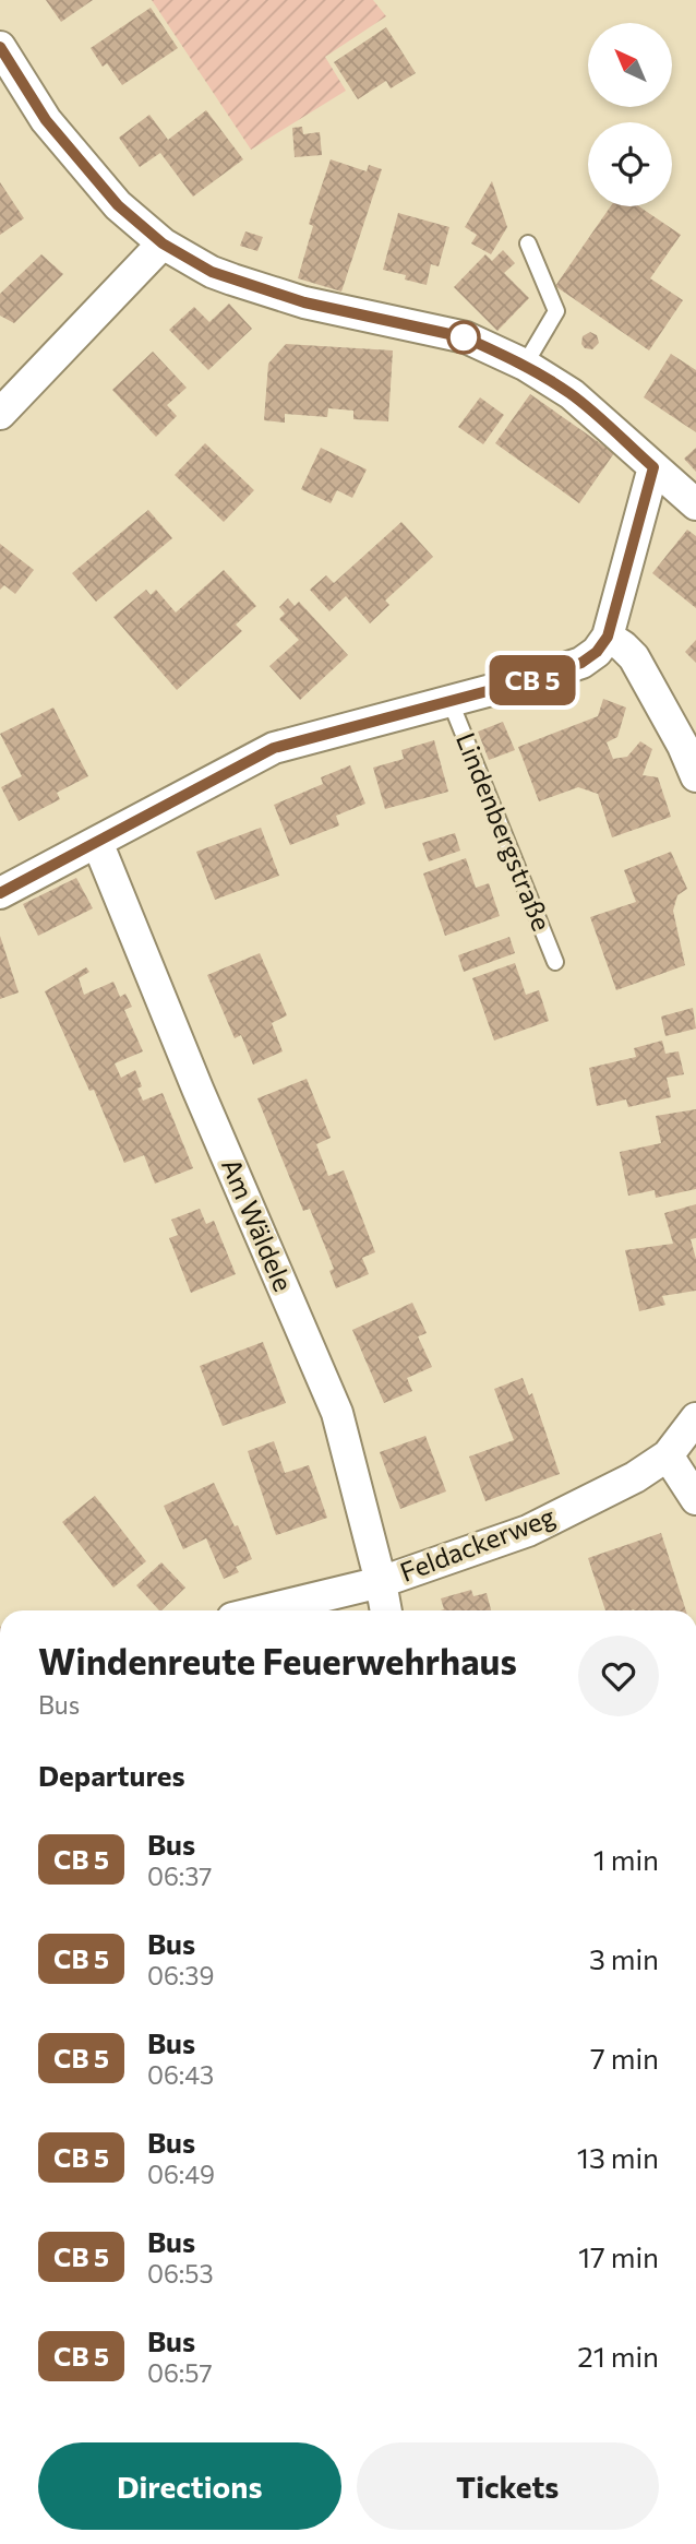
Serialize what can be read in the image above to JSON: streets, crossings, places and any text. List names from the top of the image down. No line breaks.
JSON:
{"streets":{"street":["Lindenbergstraße","Am Wäldele","Feldackerweg"]},"crossings":[["Lindenbergstraße","Am Wäldele"],["Am Wäldele","Feldackerweg"]],"north":"top left","page":{"on_map":"CB 5","heading":[["Windenreute Feuerwehrhaus","Bus"],"Departures"],"list":[{"mark":"CB 5","name":"Bus","note":"06:37","value":"1 min"},{"mark":"CB 5","name":"Bus","note":"06:39","value":"3 min"},{"mark":"CB 5","name":"Bus","note":"06:43","value":"7 min"},{"mark":"CB 5","name":"Bus","note":"06:49","value":"13 min"},{"mark":"CB 5","name":"Bus","note":"06:53","value":"17 min"},{"mark":"CB 5","name":"Bus","note":"06:57","value":"21 min"}],"buttons":["Directions","Tickets"]}}
